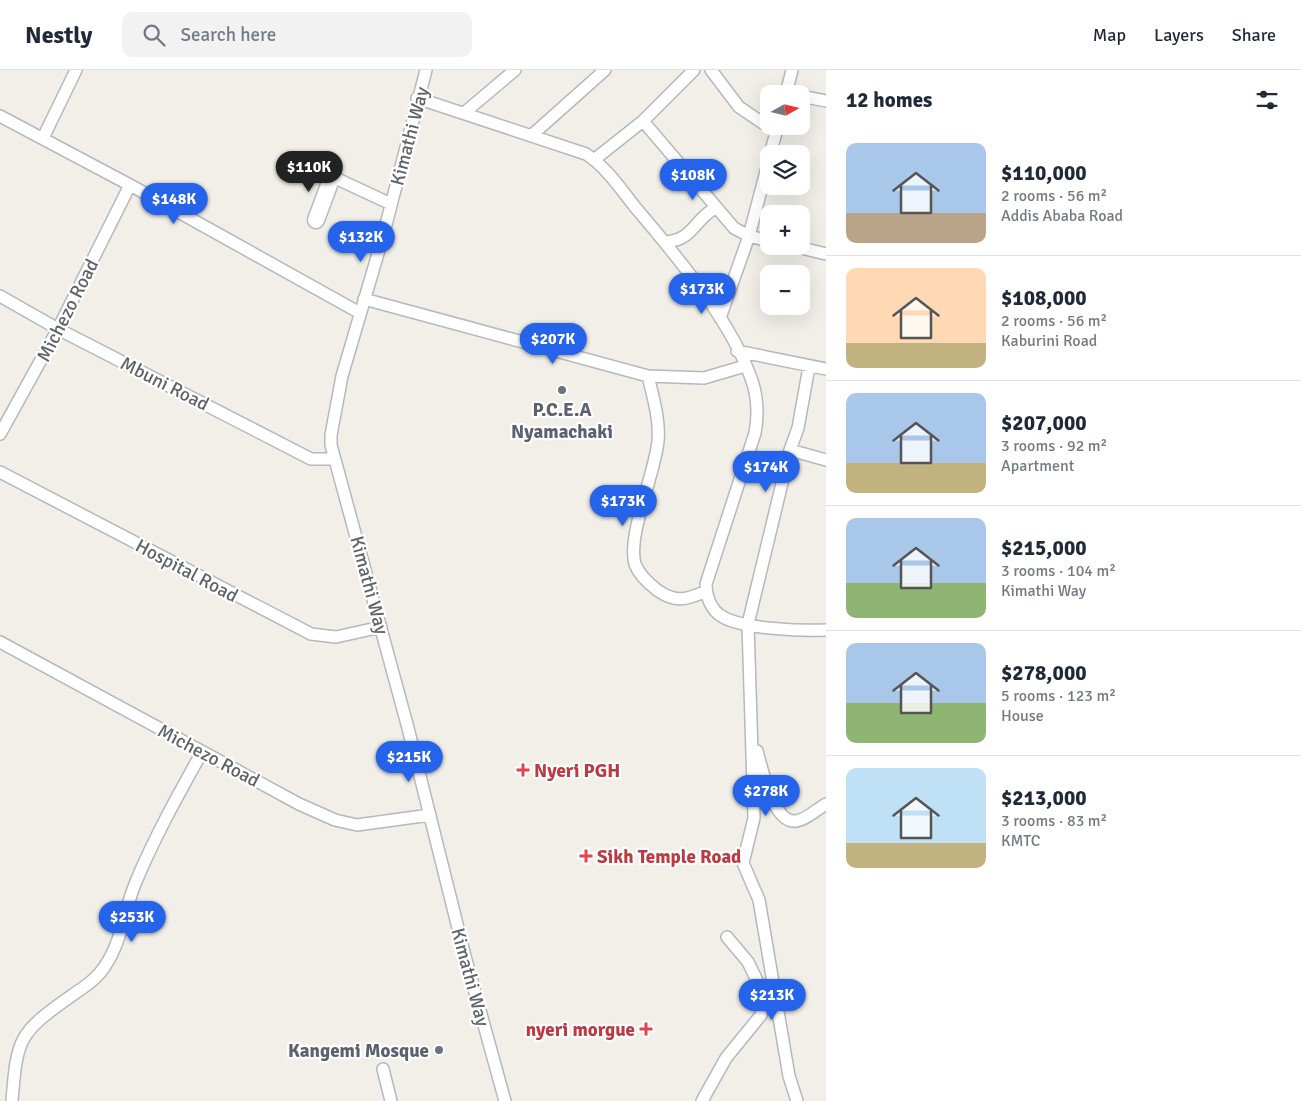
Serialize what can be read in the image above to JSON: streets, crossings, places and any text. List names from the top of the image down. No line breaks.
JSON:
{"streets":{"street":["Kimathi Way","Michezo Road","Mbuni Road","Hospital Road"]},"crossings":[["Kimathi Way","Michezo Road"],["Kimathi Way","Mbuni Road"],["Kimathi Way","Hospital Road"],["Michezo Road","Mbuni Road"]],"places":{"other":["P.C.E.A Nyamachaki","Kangemi Mosque"],"health":["Nyeri PGH","Sikh Temple Road","nyeri morgue"]},"north":"right","page":{"header":"Nestly","search":"Search here","nav":["Map","Layers","Share"],"heading":"12 homes","map_buttons":["+","−"],"list":[{"name":"$110,000","note":"2 rooms · 56 m² · Addis Ababa Road"},{"name":"$108,000","note":"2 rooms · 56 m² · Kaburini Road"},{"name":"$207,000","note":"3 rooms · 92 m² · Apartment"},{"name":"$215,000","note":"3 rooms · 104 m² · Kimathi Way"},{"name":"$278,000","note":"5 rooms · 123 m² · House"},{"name":"$213,000","note":"3 rooms · 83 m² · KMTC"}],"price":["$110K","$108K","$148K","$132K","$173K","$207K","$174K","$173K","$215K","$278K","$253K","$213K"]}}
